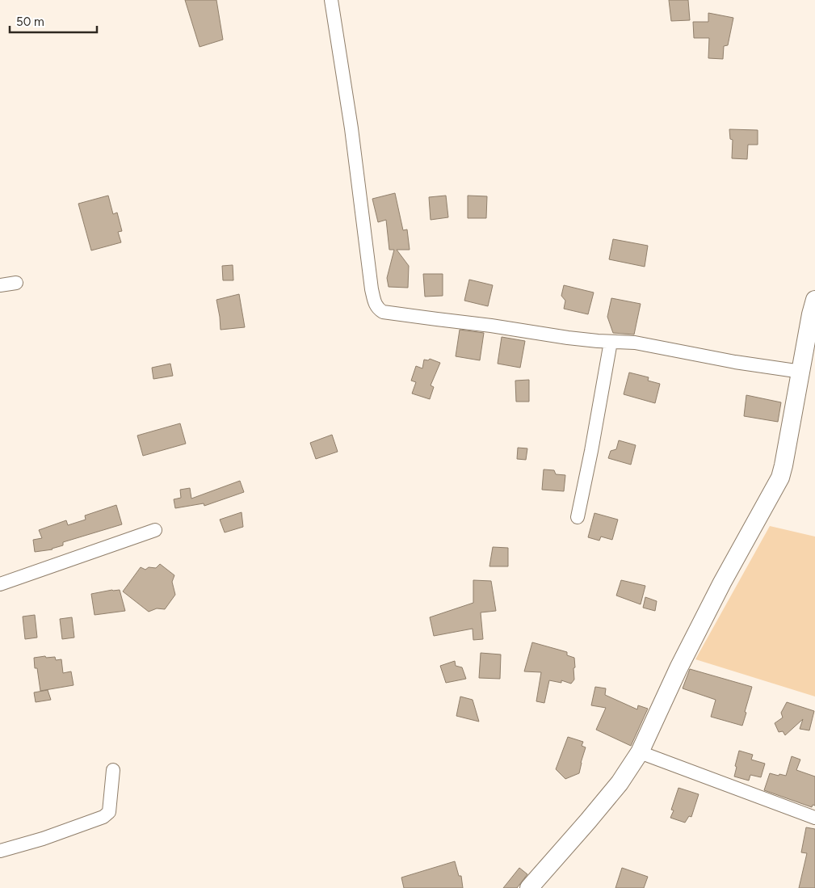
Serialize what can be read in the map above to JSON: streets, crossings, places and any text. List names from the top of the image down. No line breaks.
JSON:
{"scale_bar":"50 m"}
